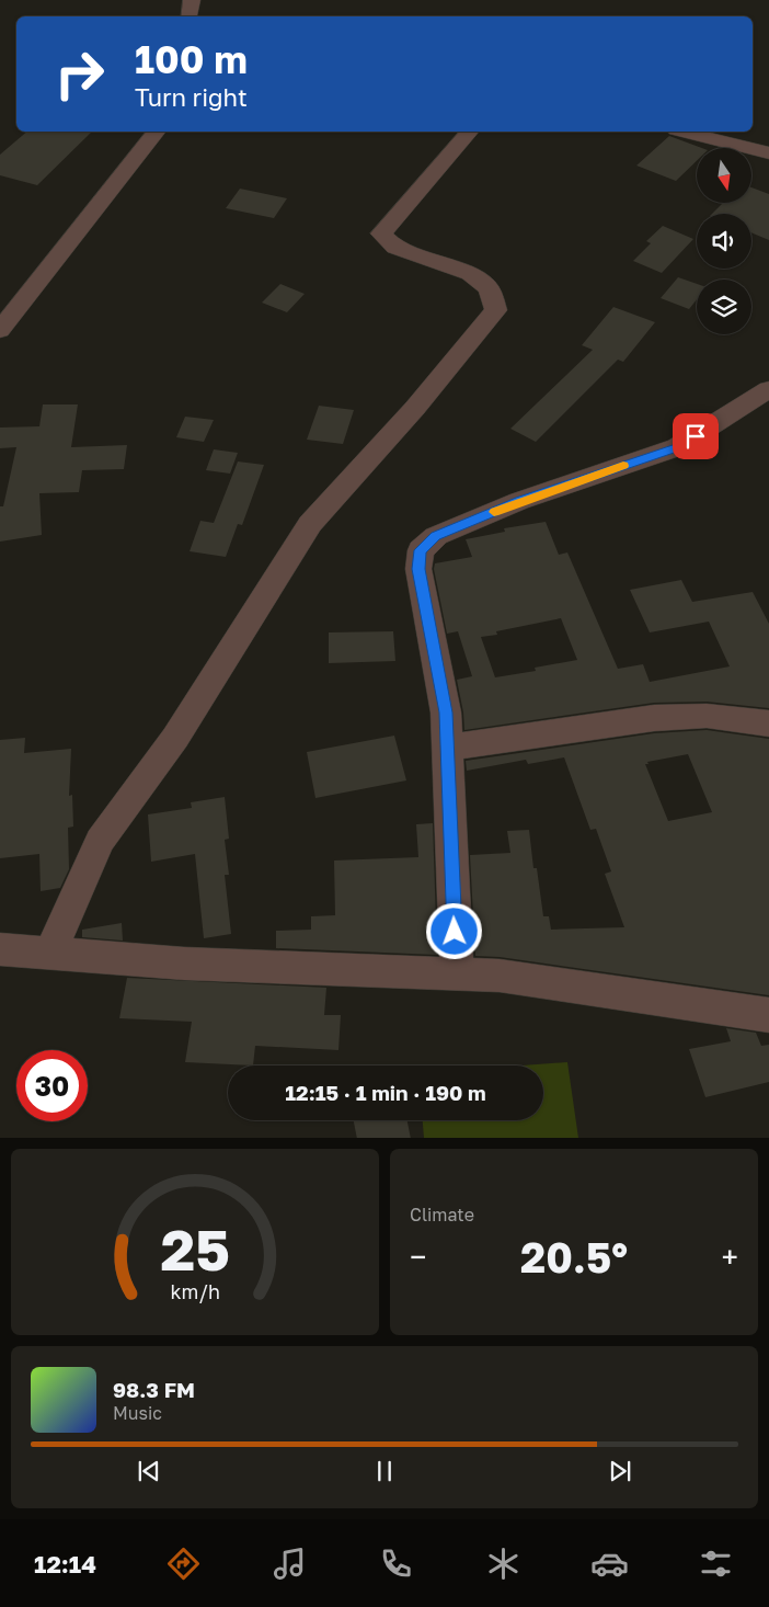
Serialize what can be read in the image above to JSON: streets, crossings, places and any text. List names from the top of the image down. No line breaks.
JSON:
{"north":"bottom","page":{"turn":["100 m","Turn right"],"limit":"30","trip":"12:15 · 1 min · 190 m","tile":"Climate","heat":["−","20.5°","+"],"song":["98.3 FM","Music"],"tabs":"12:14","gauge":["25","km/h"]}}
